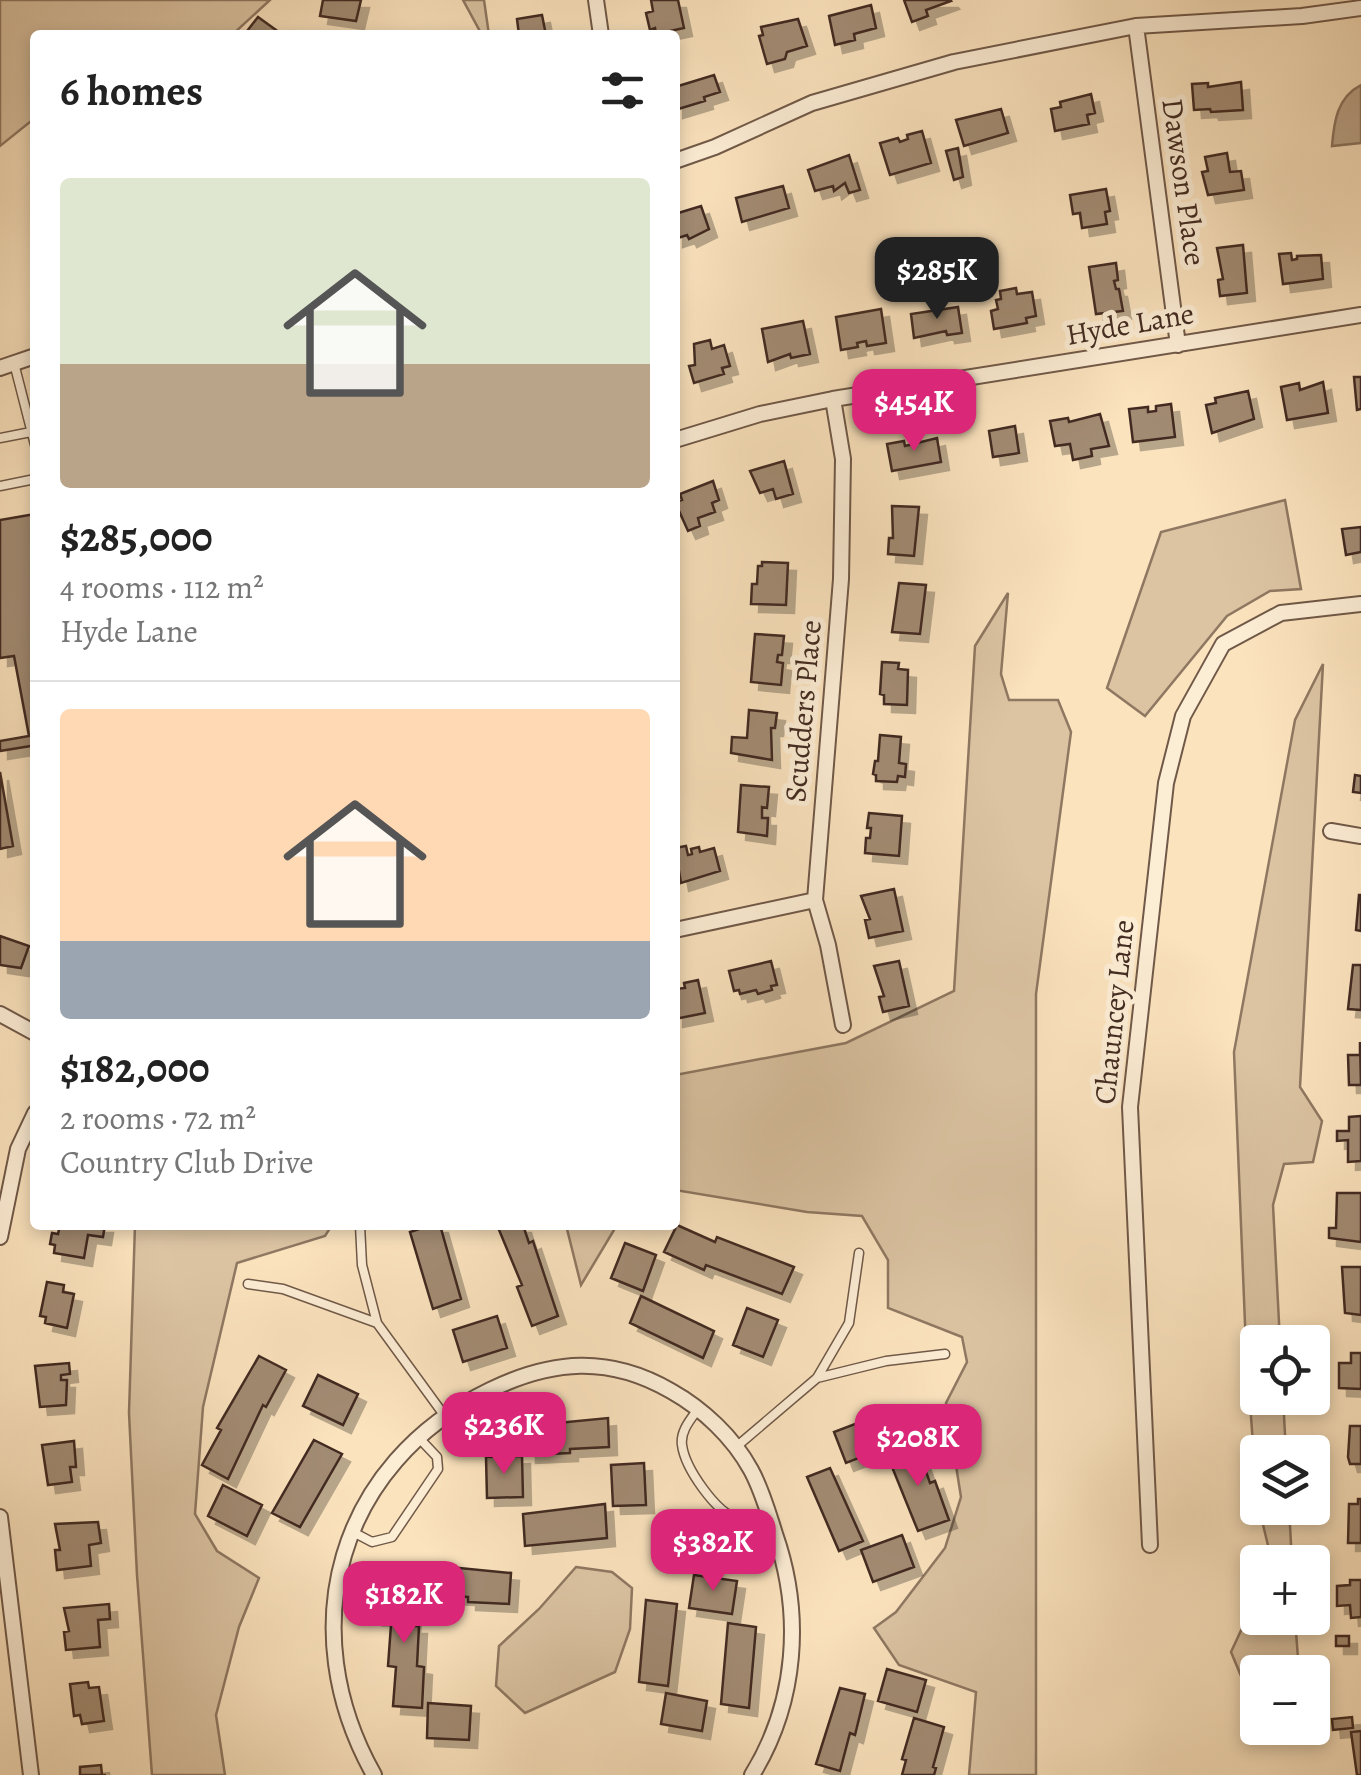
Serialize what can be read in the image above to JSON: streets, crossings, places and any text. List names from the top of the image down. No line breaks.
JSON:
{"streets":{"street":["Dawson Place","Hyde Lane","Scudders Place","Chauncey Lane"]},"crossings":[["Dawson Place","Hyde Lane"],["Hyde Lane","Scudders Place"]],"page":{"heading":"6 homes","list":[{"name":"$285,000","note":"4 rooms · 112 m² · Hyde Lane"},{"name":"$182,000","note":"2 rooms · 72 m² · Country Club Drive"}],"price":["$285K","$454K","$236K","$208K","$382K","$182K"],"map_buttons":["+","−"]}}
